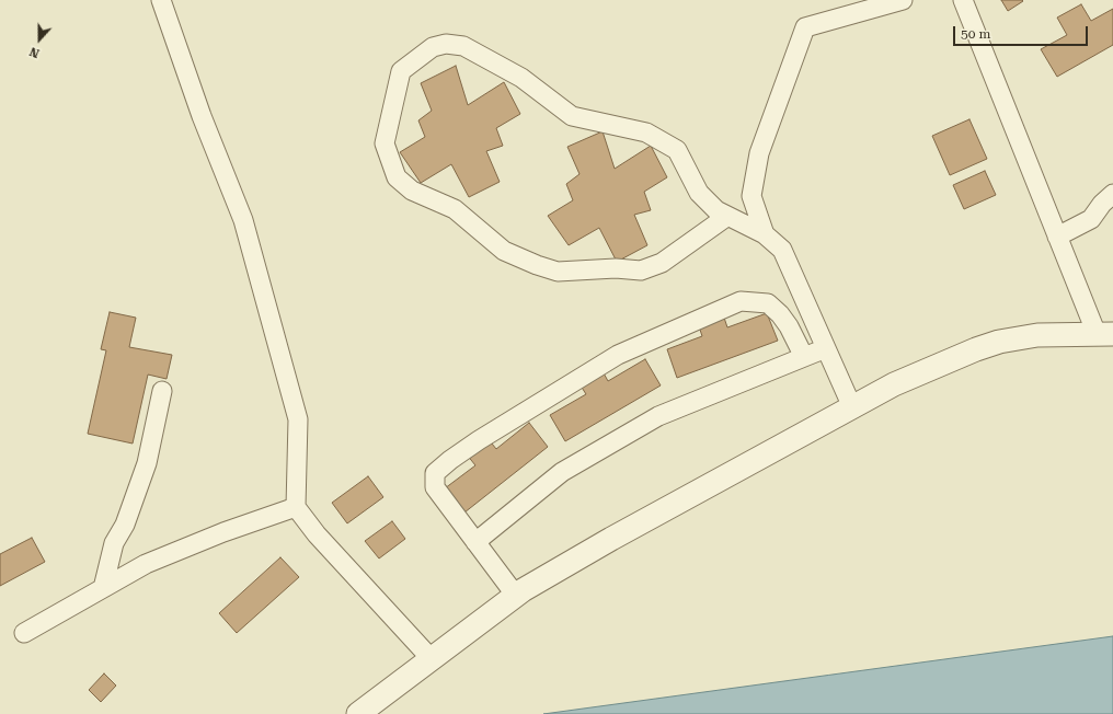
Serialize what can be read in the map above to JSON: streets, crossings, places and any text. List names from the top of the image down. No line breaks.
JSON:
{"scale_bar":"50 m","north":"bottom"}
